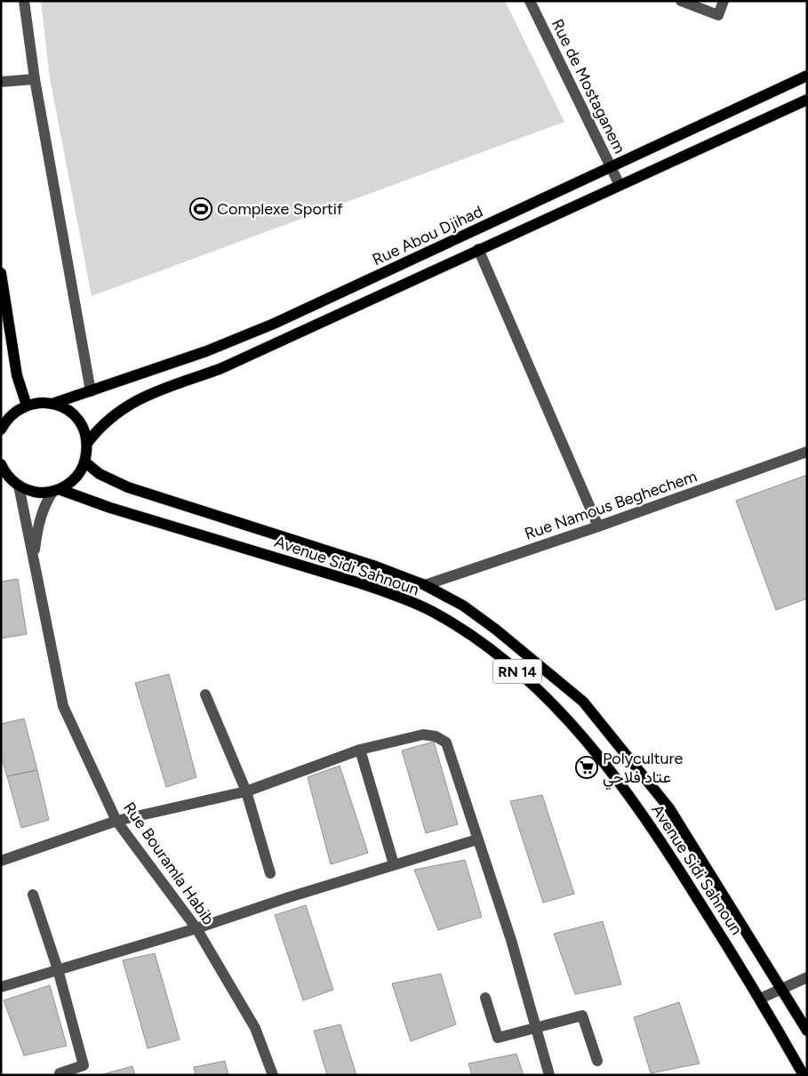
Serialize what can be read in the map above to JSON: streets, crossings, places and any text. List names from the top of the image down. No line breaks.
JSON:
{"streets":{"main road":["Rue Abou Djihad","Avenue Sidi Sahnoun","RN 14"],"street":["Rue de Mostaganem","Rue Namous Beghechem","Rue Bouramla Habib"]},"crossings":[["Rue de Mostaganem","Rue Abou Djihad"],["Rue Namous Beghechem","Avenue Sidi Sahnoun"],["Avenue Sidi Sahnoun","Rue Bouramla Habib"]],"places":{"sports":["Complexe Sportif"],"supermarket":["Polyculture عتاد فلاحي"]}}
